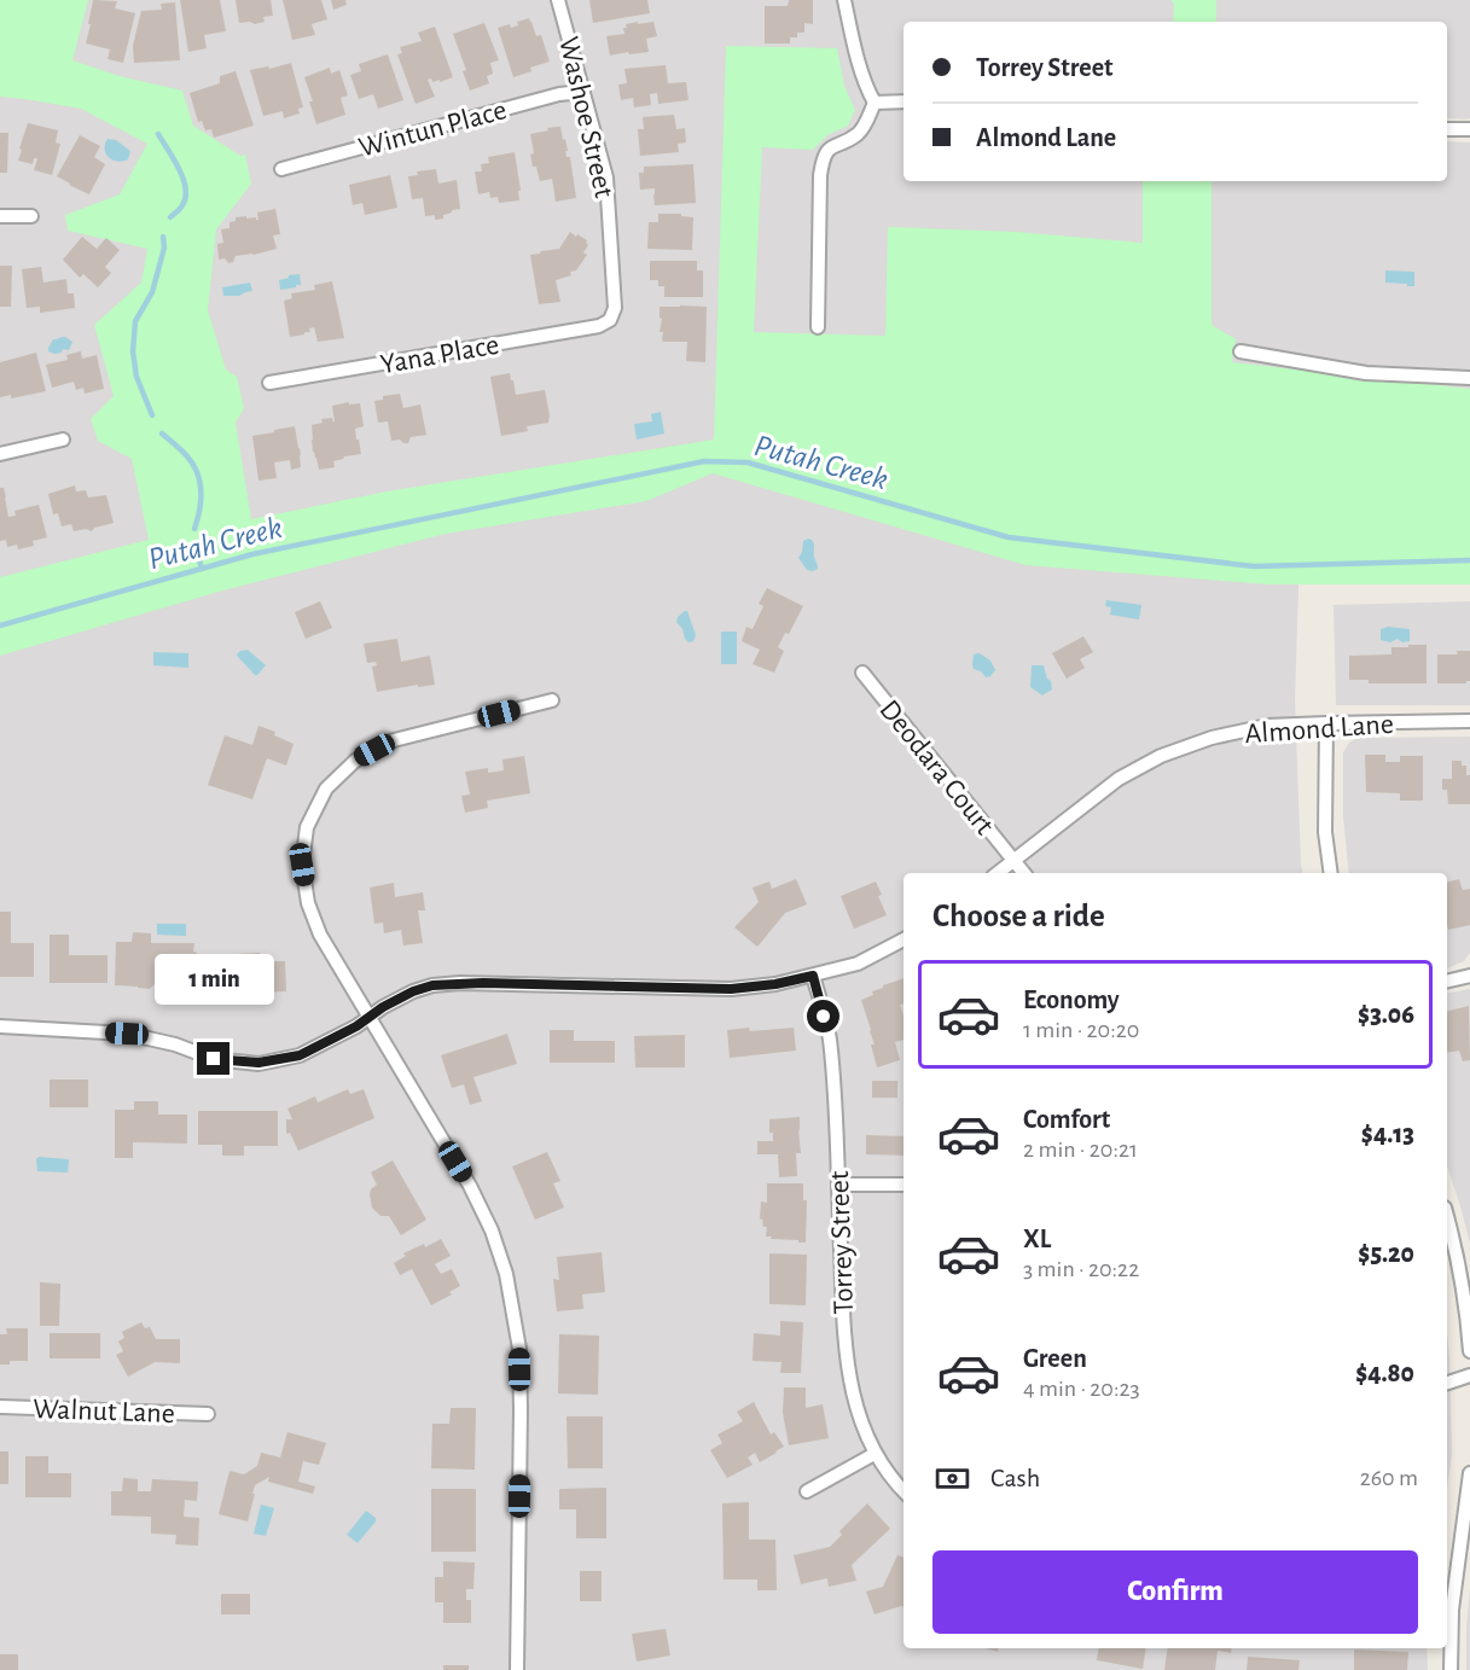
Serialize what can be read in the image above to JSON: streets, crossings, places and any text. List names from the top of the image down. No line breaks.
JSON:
{"streets":{"street":["Washoe Street","Wintun Place","Yana Place","Almond Lane","Deodara Court","Torrey Street","Walnut Lane"]},"crossings":[["Washoe Street","Wintun Place"],["Washoe Street","Yana Place"],["Almond Lane","Deodara Court"]],"water":["Putah Creek"],"page":{"banner":["Torrey Street","Almond Lane"],"heading":"Choose a ride","bubble":"1 min","list":[{"name":"Economy","note":"1 min · 20:20","value":"$3.06"},{"name":"Comfort","note":"2 min · 20:21","value":"$4.13"},{"name":"XL","note":"3 min · 20:22","value":"$5.20"},{"name":"Green","note":"4 min · 20:23","value":"$4.80"}],"pay":["Cash","260 m"],"buttons":"Confirm"}}
